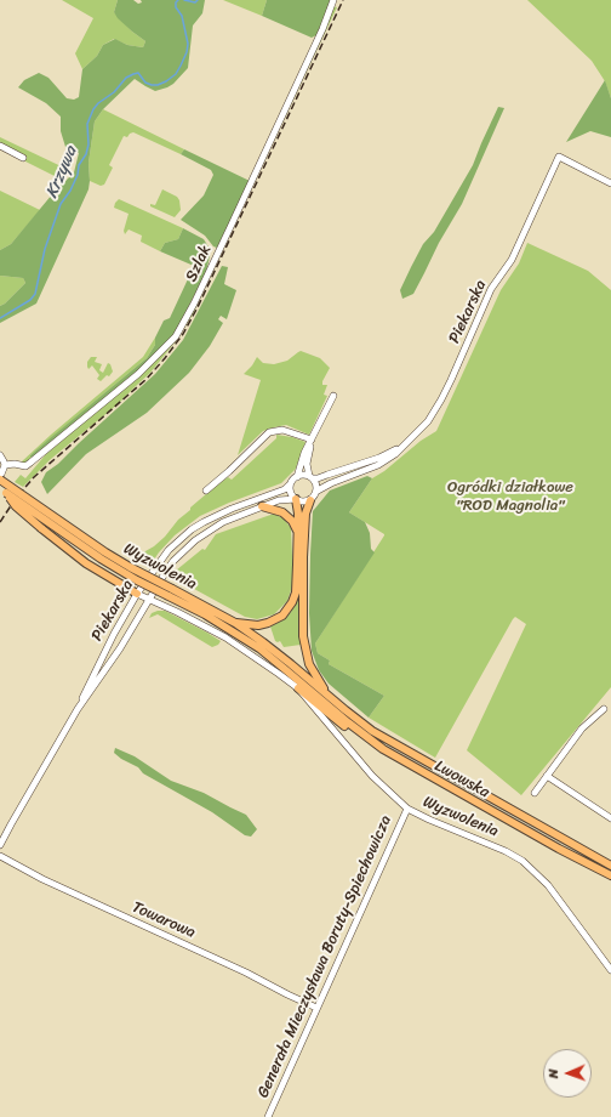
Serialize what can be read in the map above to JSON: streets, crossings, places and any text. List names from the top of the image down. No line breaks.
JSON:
{"streets":{"main road":["Wyzwolenia","Lwowska"],"street":["Szlak","Piekarska","Towarowa","Generała Mieczysława Boruty-Spiechowicza"]},"crossings":[["Piekarska","Wyzwolenia"],["Wyzwolenia","Lwowska"],["Wyzwolenia","Generała Mieczysława Boruty-Spiechowicza"],["Towarowa","Generała Mieczysława Boruty-Spiechowicza"]],"water":["Krzywa"],"parks":["Ogródki działkowe \"ROD Magnolia\""],"north":"left"}
